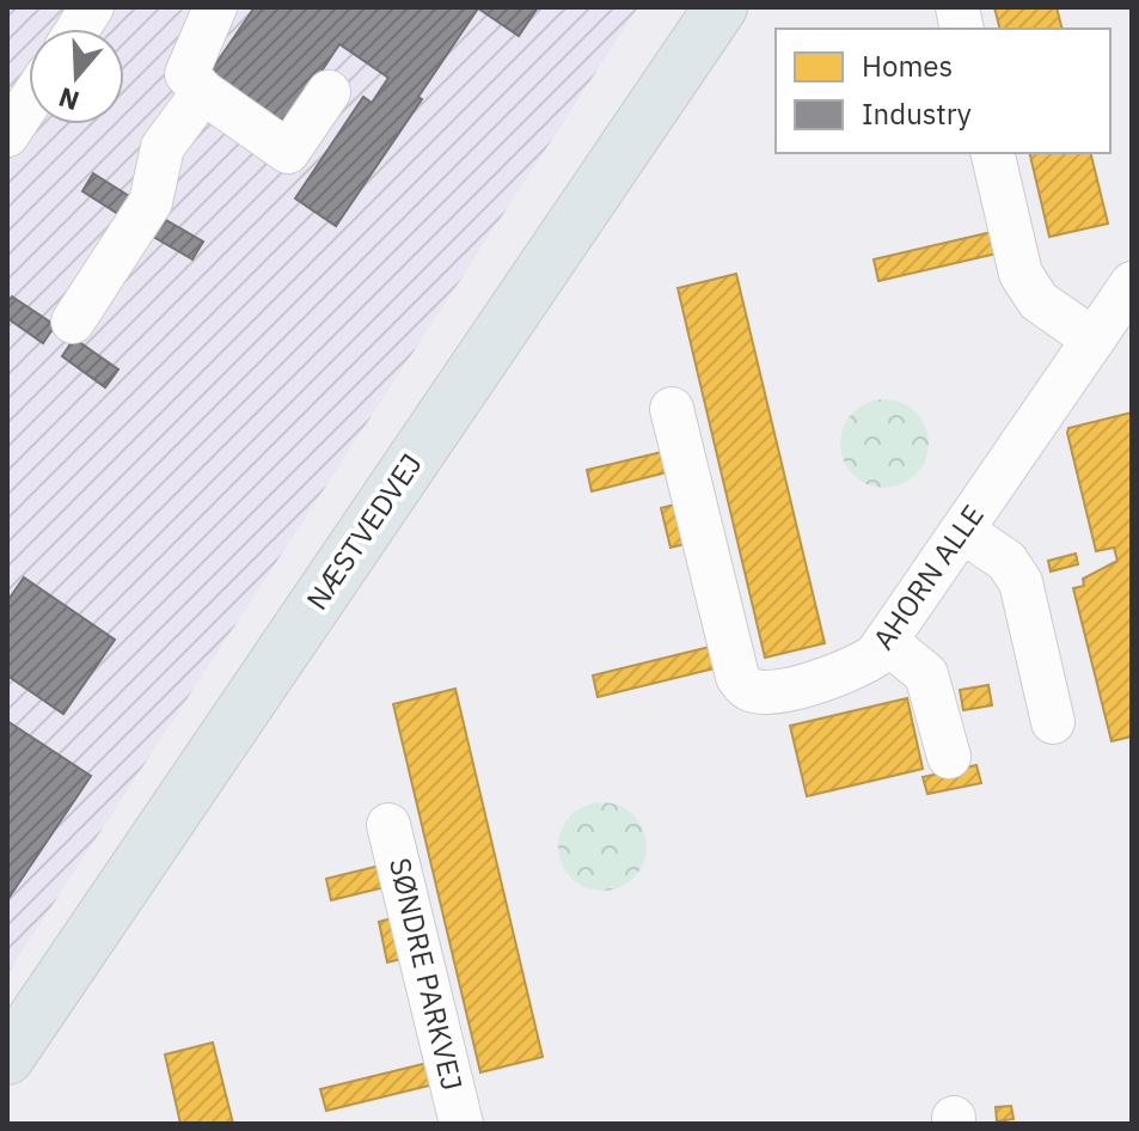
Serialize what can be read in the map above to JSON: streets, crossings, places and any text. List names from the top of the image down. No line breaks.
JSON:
{"streets":{"main road":["NÆSTVEDVEJ"],"street":["AHORN ALLE","SØNDRE PARKVEJ"]},"legend":["Homes","Industry"],"north":"bottom"}
